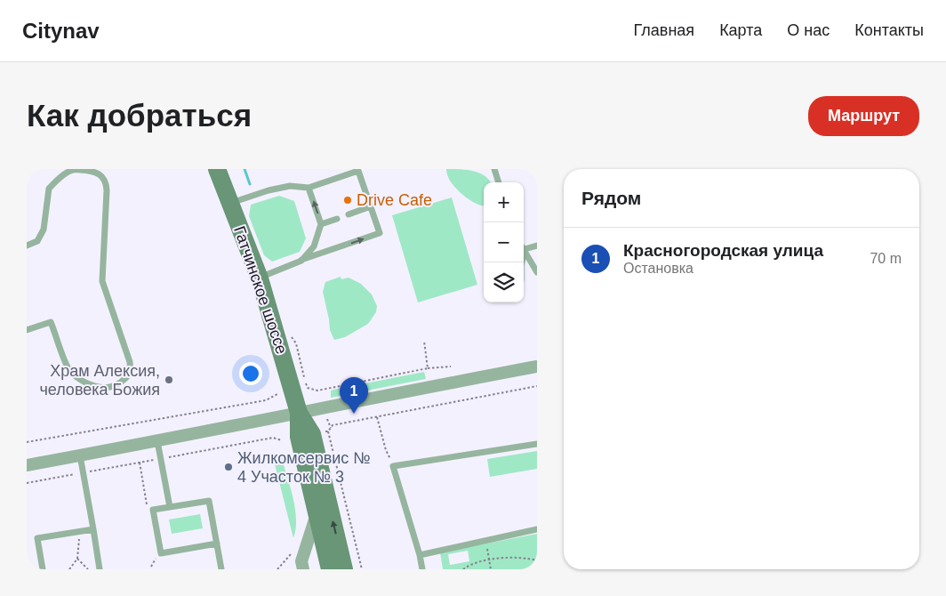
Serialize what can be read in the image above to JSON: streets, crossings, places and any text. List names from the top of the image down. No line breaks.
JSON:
{"streets":{"main road":["Гатчинское шоссе"]},"places":["Drive Cafe","Храм Алексия, человека Божия","Жилкомсервис № 4 Участок № 3"],"page":{"header":"Citynav","nav":["Главная","Карта","О нас","Контакты"],"buttons":"Маршрут","title":"Как добраться","heading":"Рядом","map_buttons":["+","−"],"list":[{"mark":"1","name":"Красногородская улица","note":"Остановка","value":"70 m"}],"pins":"1"}}
